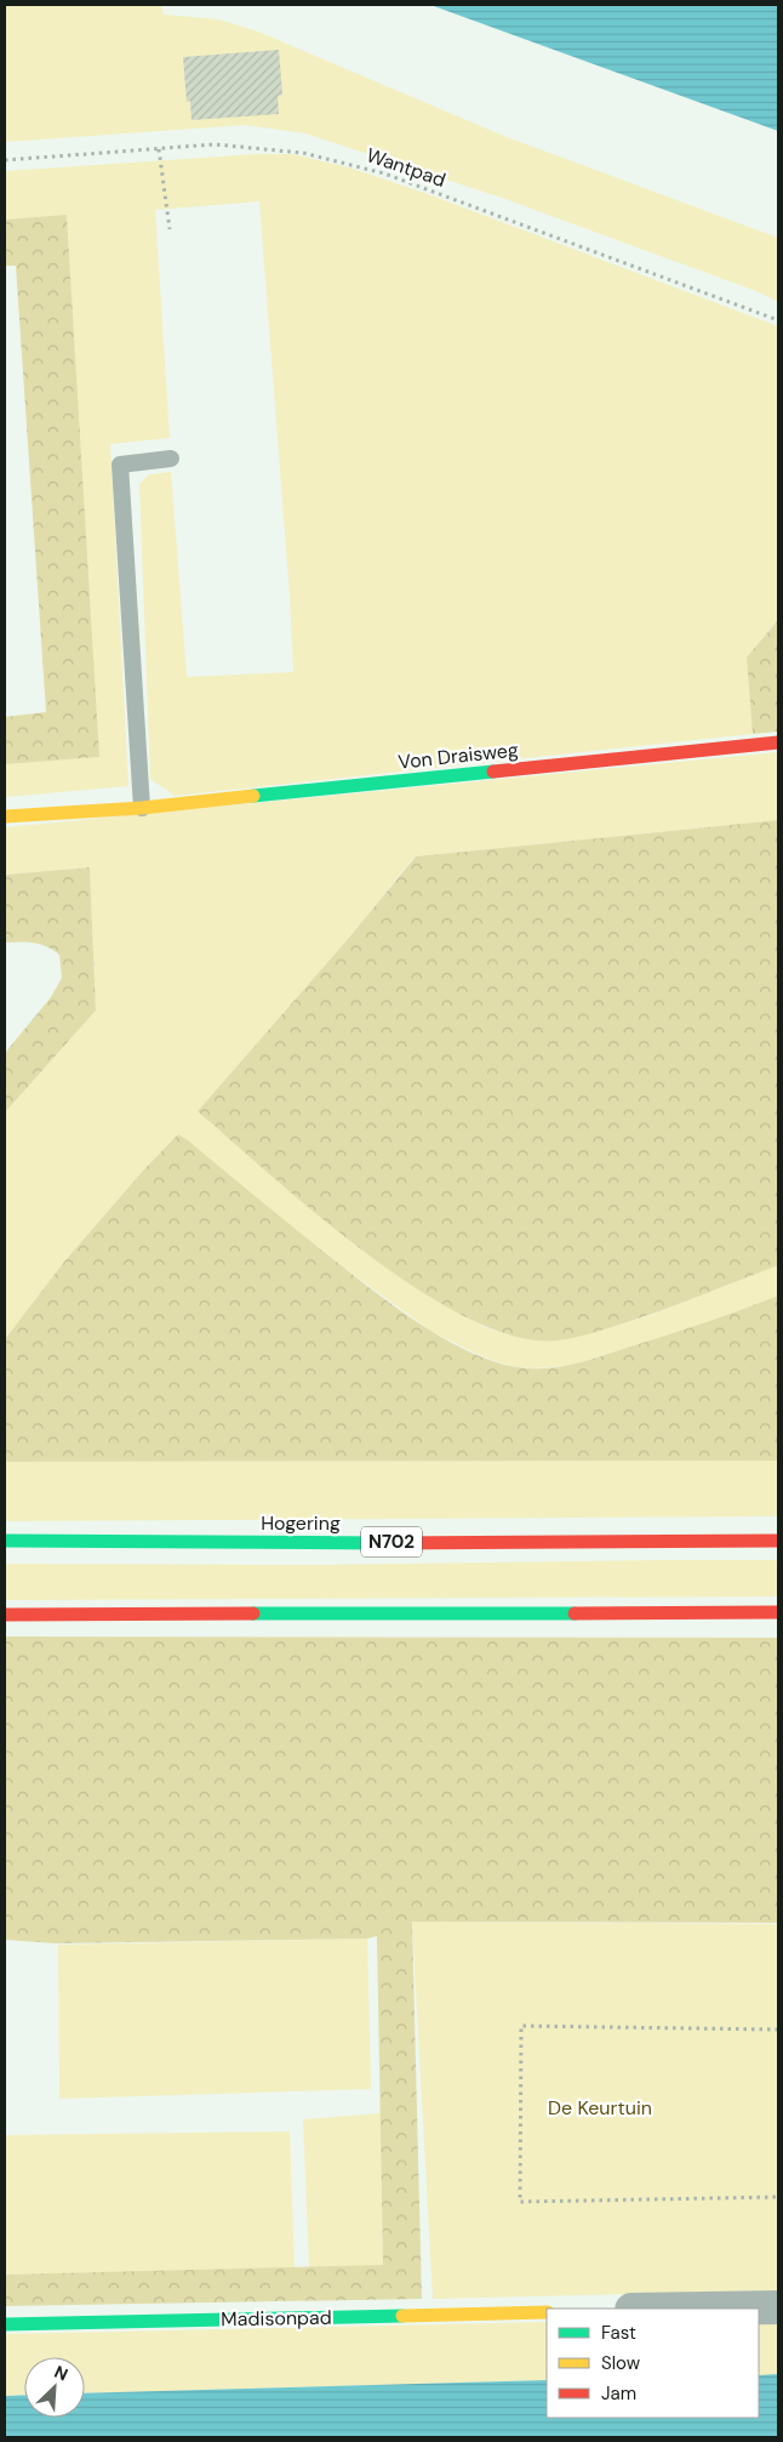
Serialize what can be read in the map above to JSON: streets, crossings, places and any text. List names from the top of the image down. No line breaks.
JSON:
{"streets":{"main road":["Von Draisweg","Hogering","N702","Madisonpad"],"path":["Wantpad"]},"parks":["De Keurtuin"],"legend":["Fast","Slow","Jam"],"north":"top right"}
